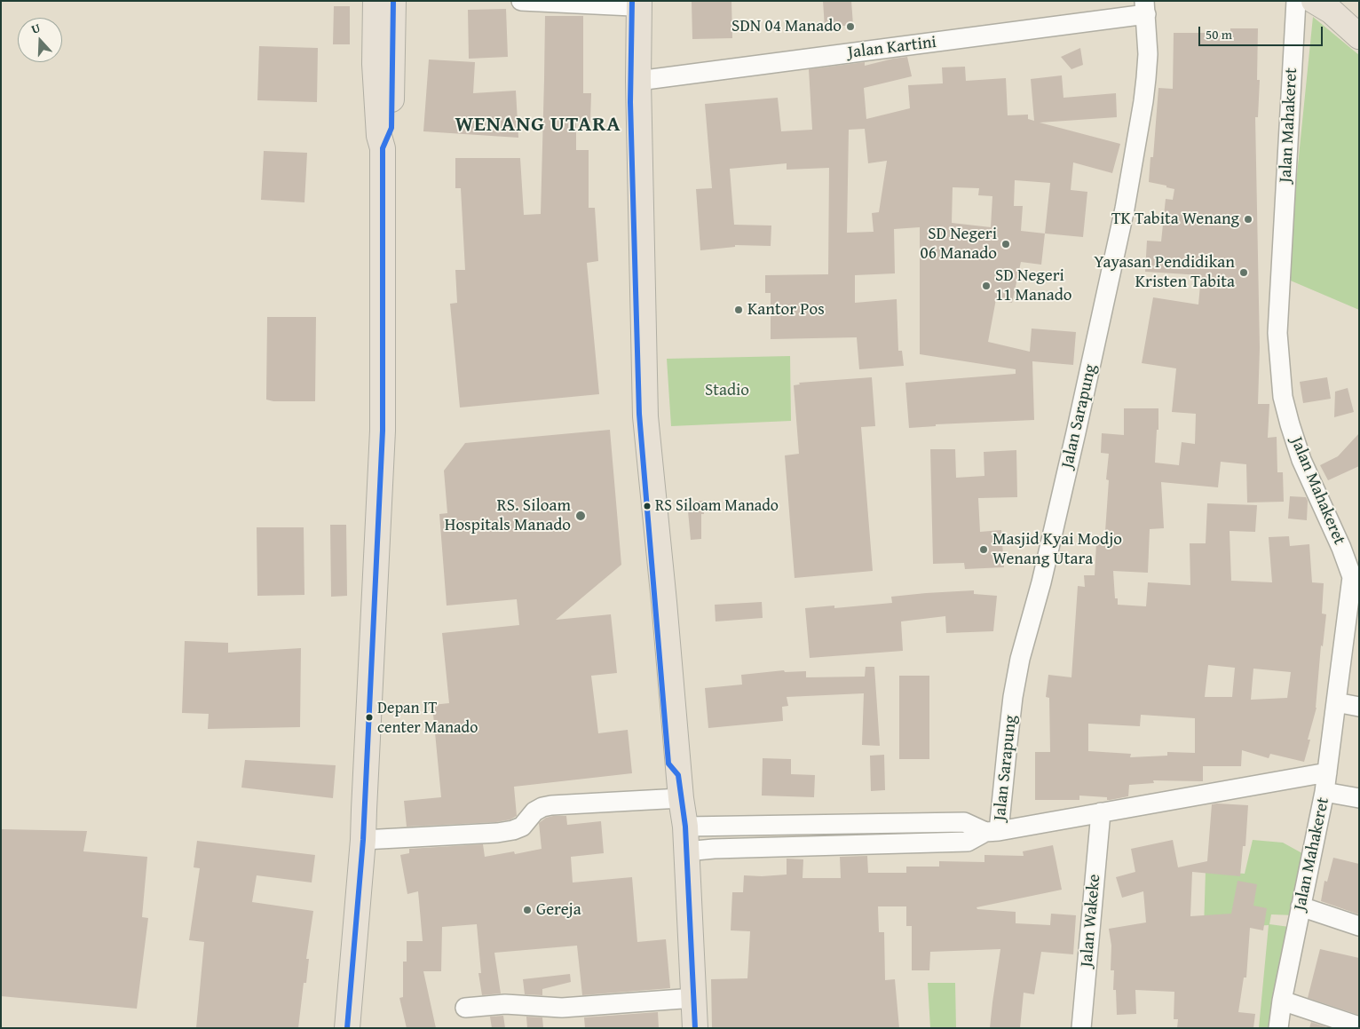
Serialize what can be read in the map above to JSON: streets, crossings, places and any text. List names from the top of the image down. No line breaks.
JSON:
{"streets":{"street":["Jalan Kartini","Jalan Mahakeret","Jalan Sarapung","Jalan Wakeke"]},"crossings":[["Jalan Kartini","Jalan Sarapung"]],"districts":["WENANG UTARA"],"parks":["Stadio"],"places":["SDN 04 Manado","TK Tabita Wenang","SD Negeri 06 Manado","Yayasan Pendidikan Kristen Tabita","SD Negeri 11 Manado","Kantor Pos","RS Siloam Manado","RS. Siloam Hospitals Manado","Masjid Kyai Modjo Wenang Utara","Depan IT center Manado","Gereja"],"scale_bar":"50 m","north":"top"}
